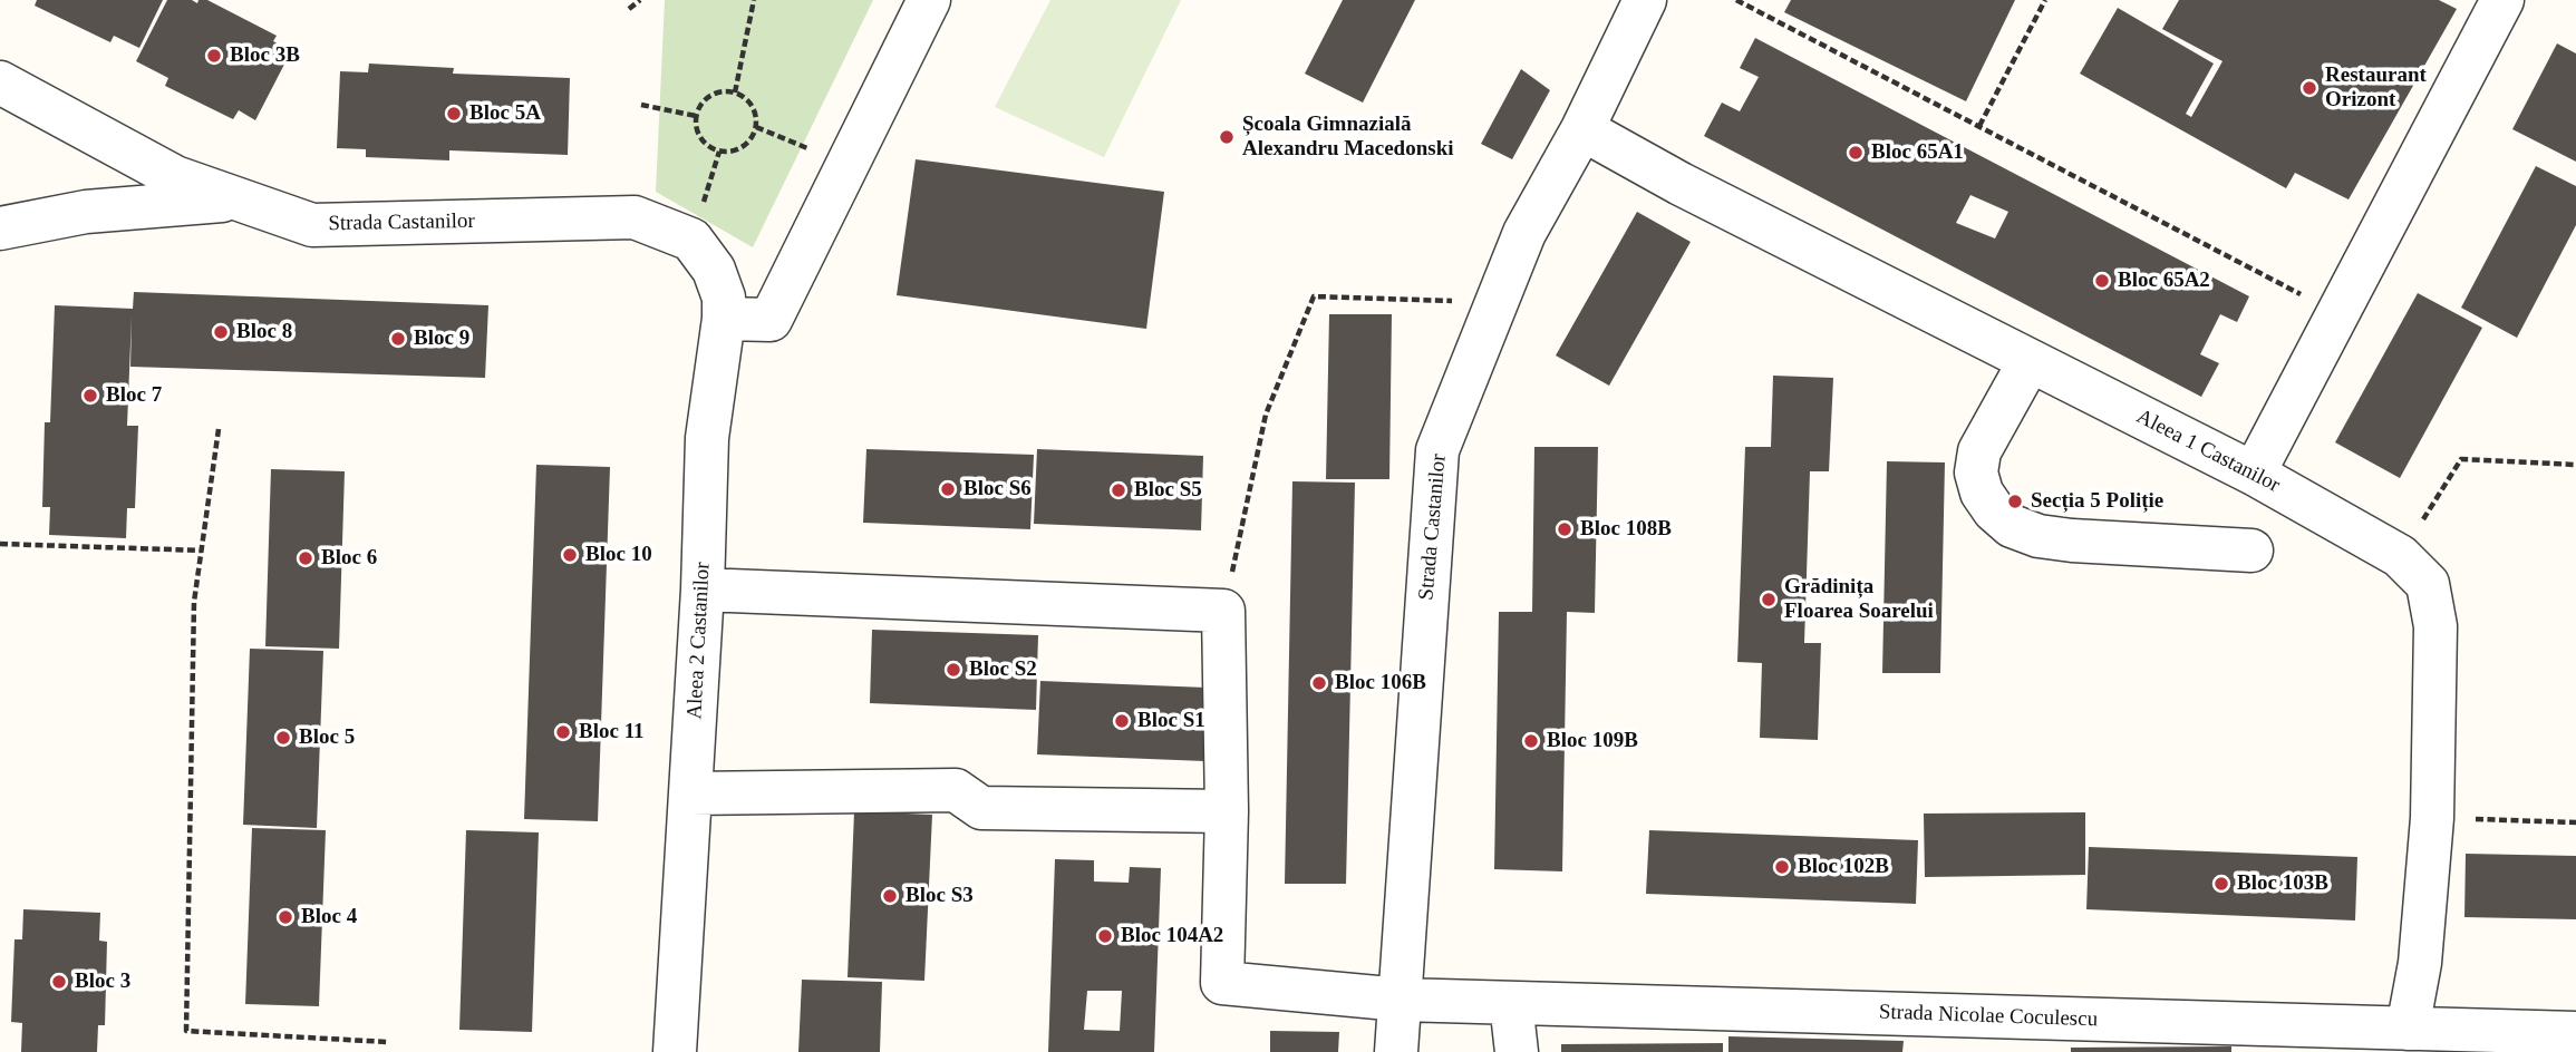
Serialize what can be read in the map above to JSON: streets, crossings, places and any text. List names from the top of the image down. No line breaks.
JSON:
{"streets":{"street":["Strada Castanilor","Aleea 1 Castanilor","Aleea 2 Castanilor","Strada Nicolae Coculescu"]},"crossings":[["Strada Castanilor","Aleea 1 Castanilor"],["Strada Castanilor","Aleea 2 Castanilor"],["Strada Castanilor","Strada Nicolae Coculescu"],["Aleea 1 Castanilor","Strada Nicolae Coculescu"]],"places":["Bloc 3B","Restaurant Orizont","Bloc 5A","Școala Gimnazială Alexandru Macedonski","Bloc 65A1","Bloc 65A2","Bloc 8","Bloc 9","Bloc 7","Bloc S6","Bloc S5","Secția 5 Poliție","Bloc 108B","Bloc 10","Bloc 6","Grădinița Floarea Soarelui","Bloc S2","Bloc 106B","Bloc S1","Bloc 11","Bloc 5","Bloc 109B","Bloc 102B","Bloc 103B","Bloc S3","Bloc 4","Bloc 104A2","Bloc 3"]}
